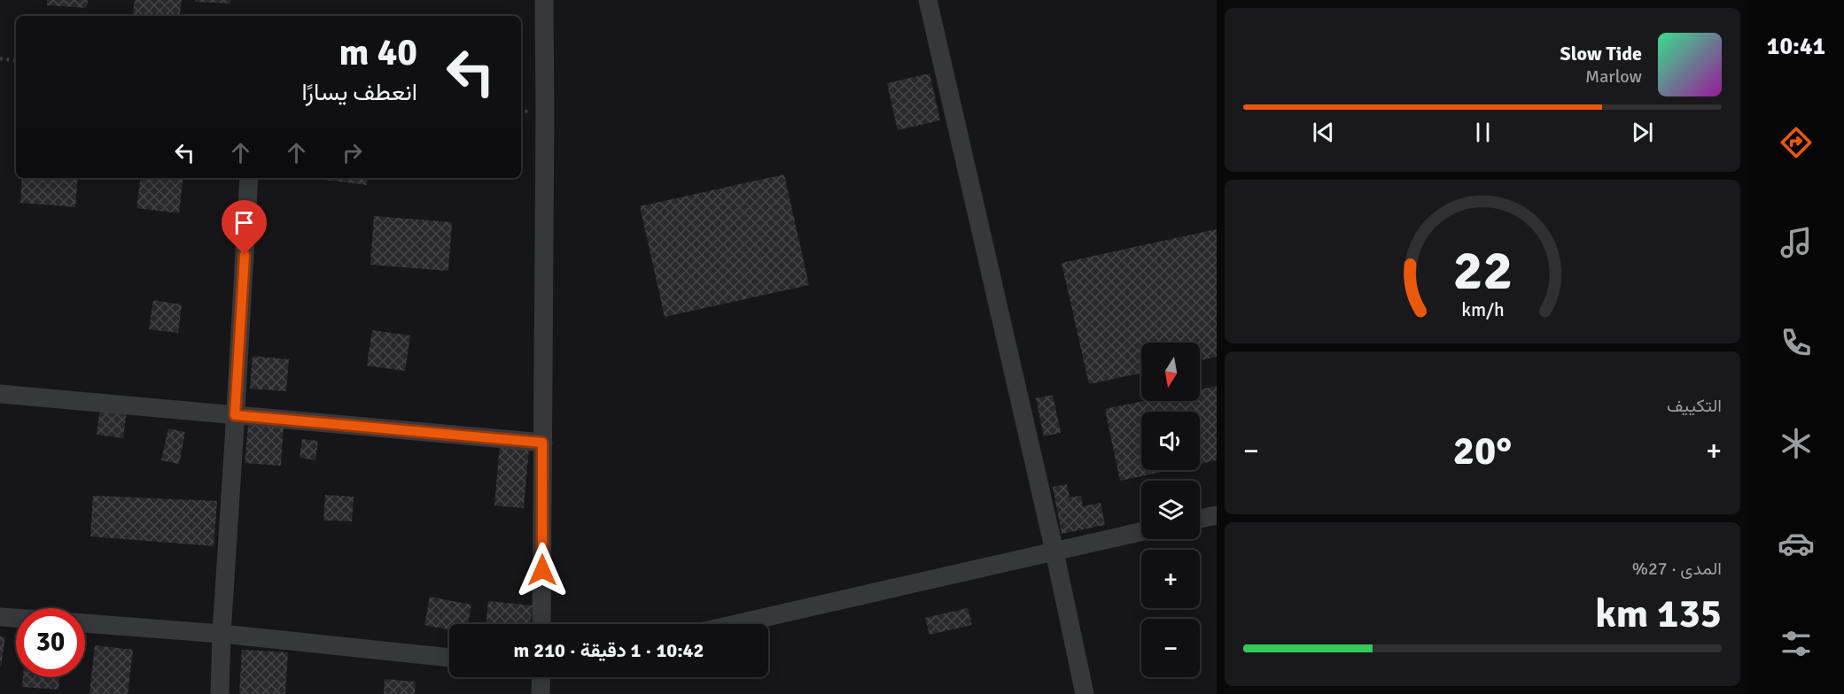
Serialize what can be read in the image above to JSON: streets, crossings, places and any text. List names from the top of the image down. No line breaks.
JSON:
{"north":"bottom","page":{"tabs":"10:41","turn":["40 m","انعطف يسارًا"],"song":["Slow Tide","Marlow"],"map_buttons":["+","−"],"tile":["التكييف",["المدى · 27%","135 km"]],"heat":["−","20°","+"],"limit":"30","trip":"10:42 · 1 دقيقة · 210 m","gauge":["22","km/h"]}}
